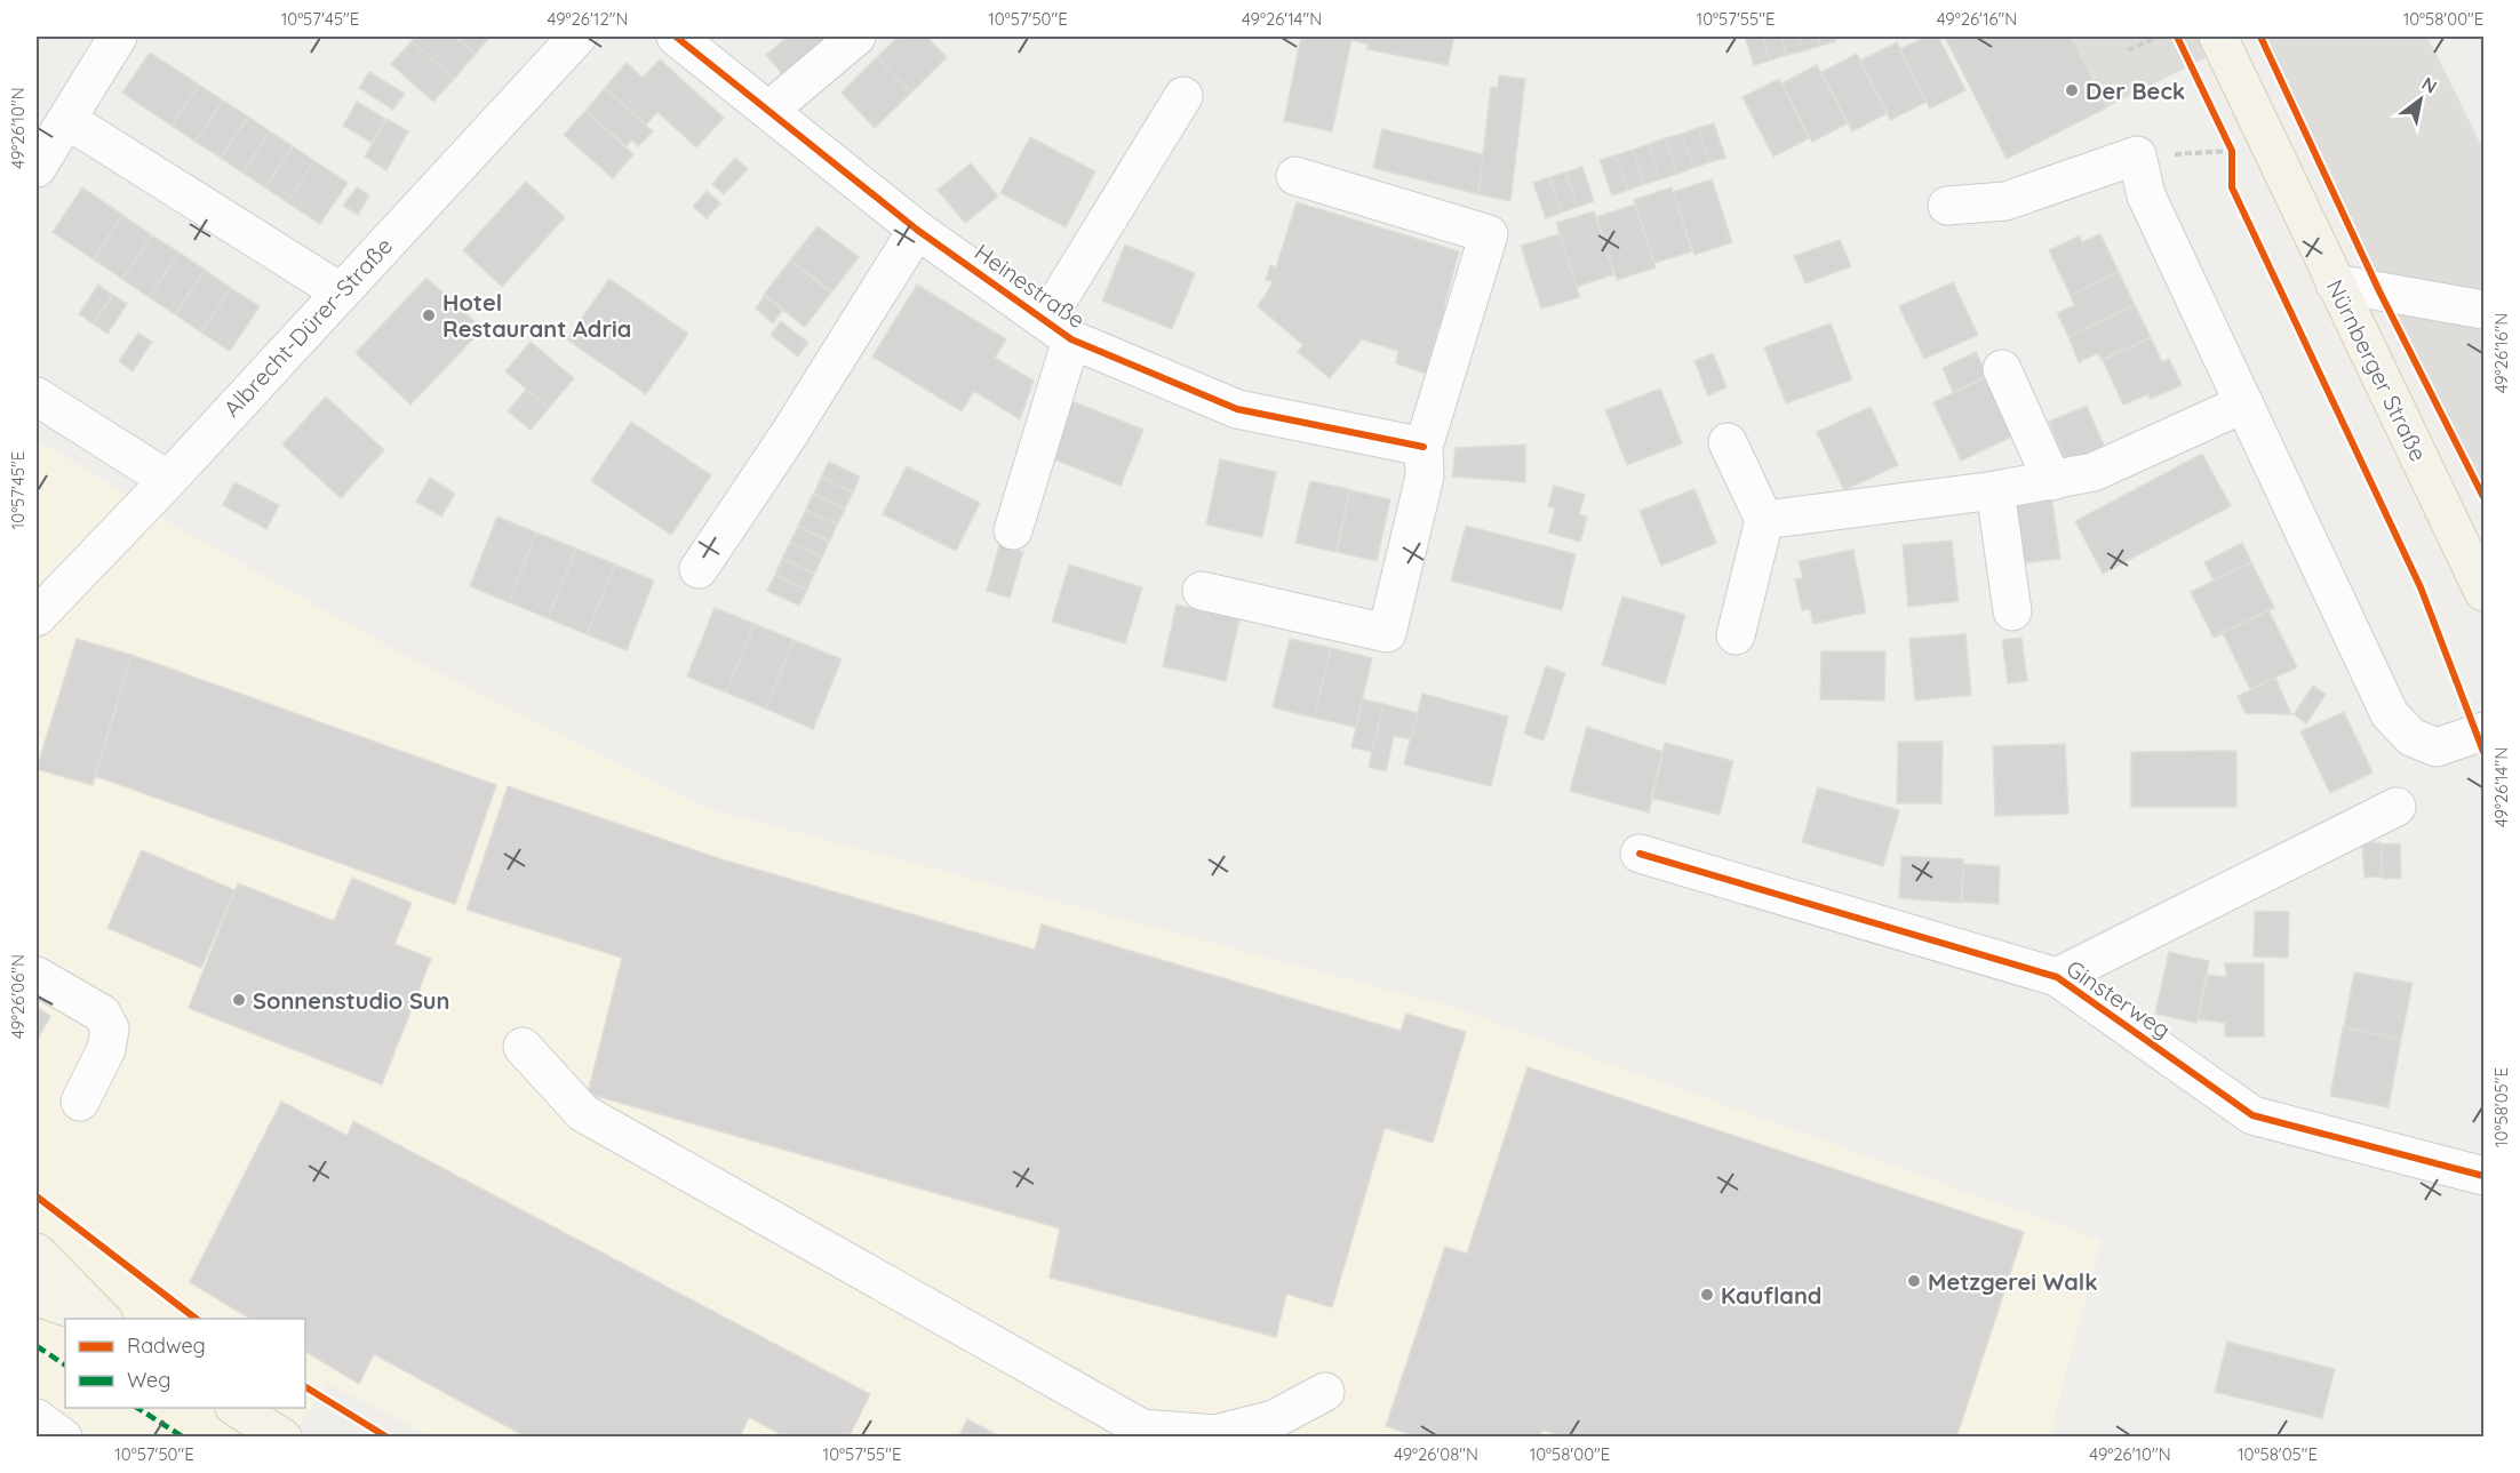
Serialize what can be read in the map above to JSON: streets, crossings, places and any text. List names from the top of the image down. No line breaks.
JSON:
{"streets":{"main road":["Nürnberger Straße"],"street":["Heinestraße","Albrecht-Dürer-Straße","Ginsterweg"]},"places":["Der Beck","Hotel Restaurant Adria","Sonnenstudio Sun","Metzgerei Walk","Kaufland"],"legend":["Radweg","Weg"],"north":"top right","coordinates":["10°57'45\"E","49°26'12\"N","10°57'50\"E","49°26'14\"N","10°57'55\"E","49°26'16\"N","10°58'00\"E","49°26'10\"N","49°26'06\"N","10°58'05\"E","49°26'08\"N"]}
